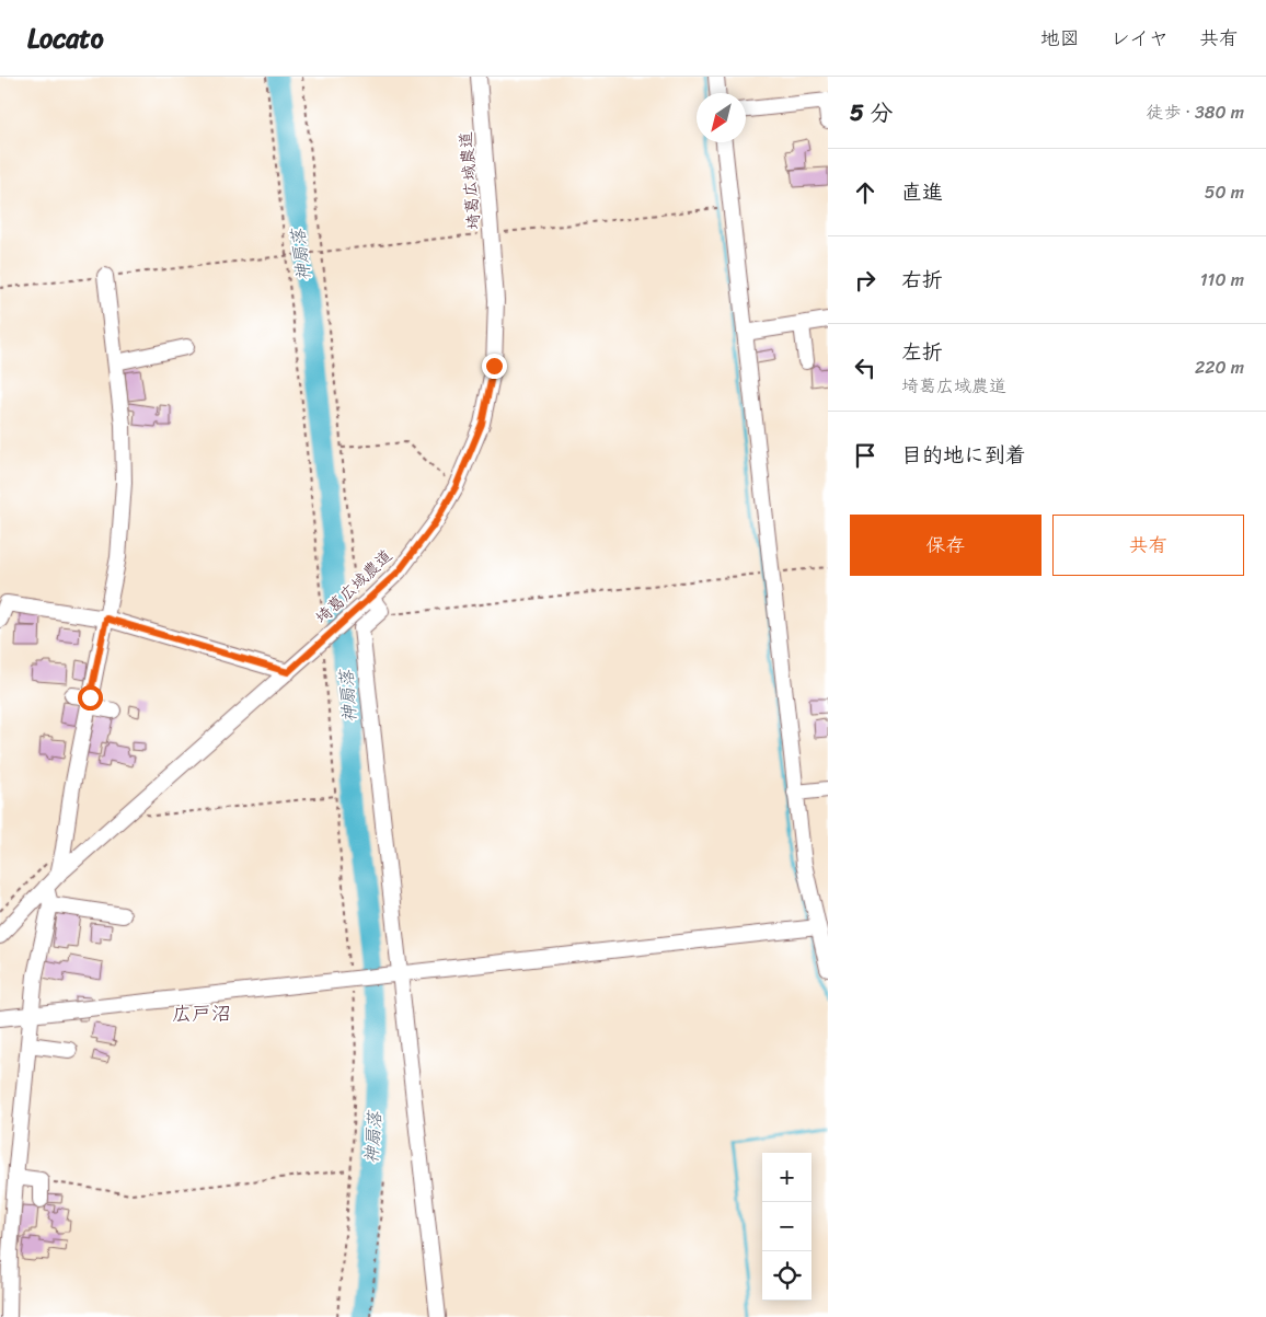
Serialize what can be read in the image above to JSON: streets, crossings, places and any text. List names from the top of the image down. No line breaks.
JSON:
{"streets":{"street":["埼葛広域農道"]},"districts":["広戸沼"],"water":["神扇落"],"north":"bottom left","page":{"header":"Locato","nav":["地図","レイヤ","共有"],"heading":["5 分","徒歩 · 380 m"],"list":[["直進","50 m"],["右折","110 m"],["左折","埼葛広域農道","220 m"],"目的地に到着"],"buttons":["保存","共有"],"map_buttons":["+","−"]}}
